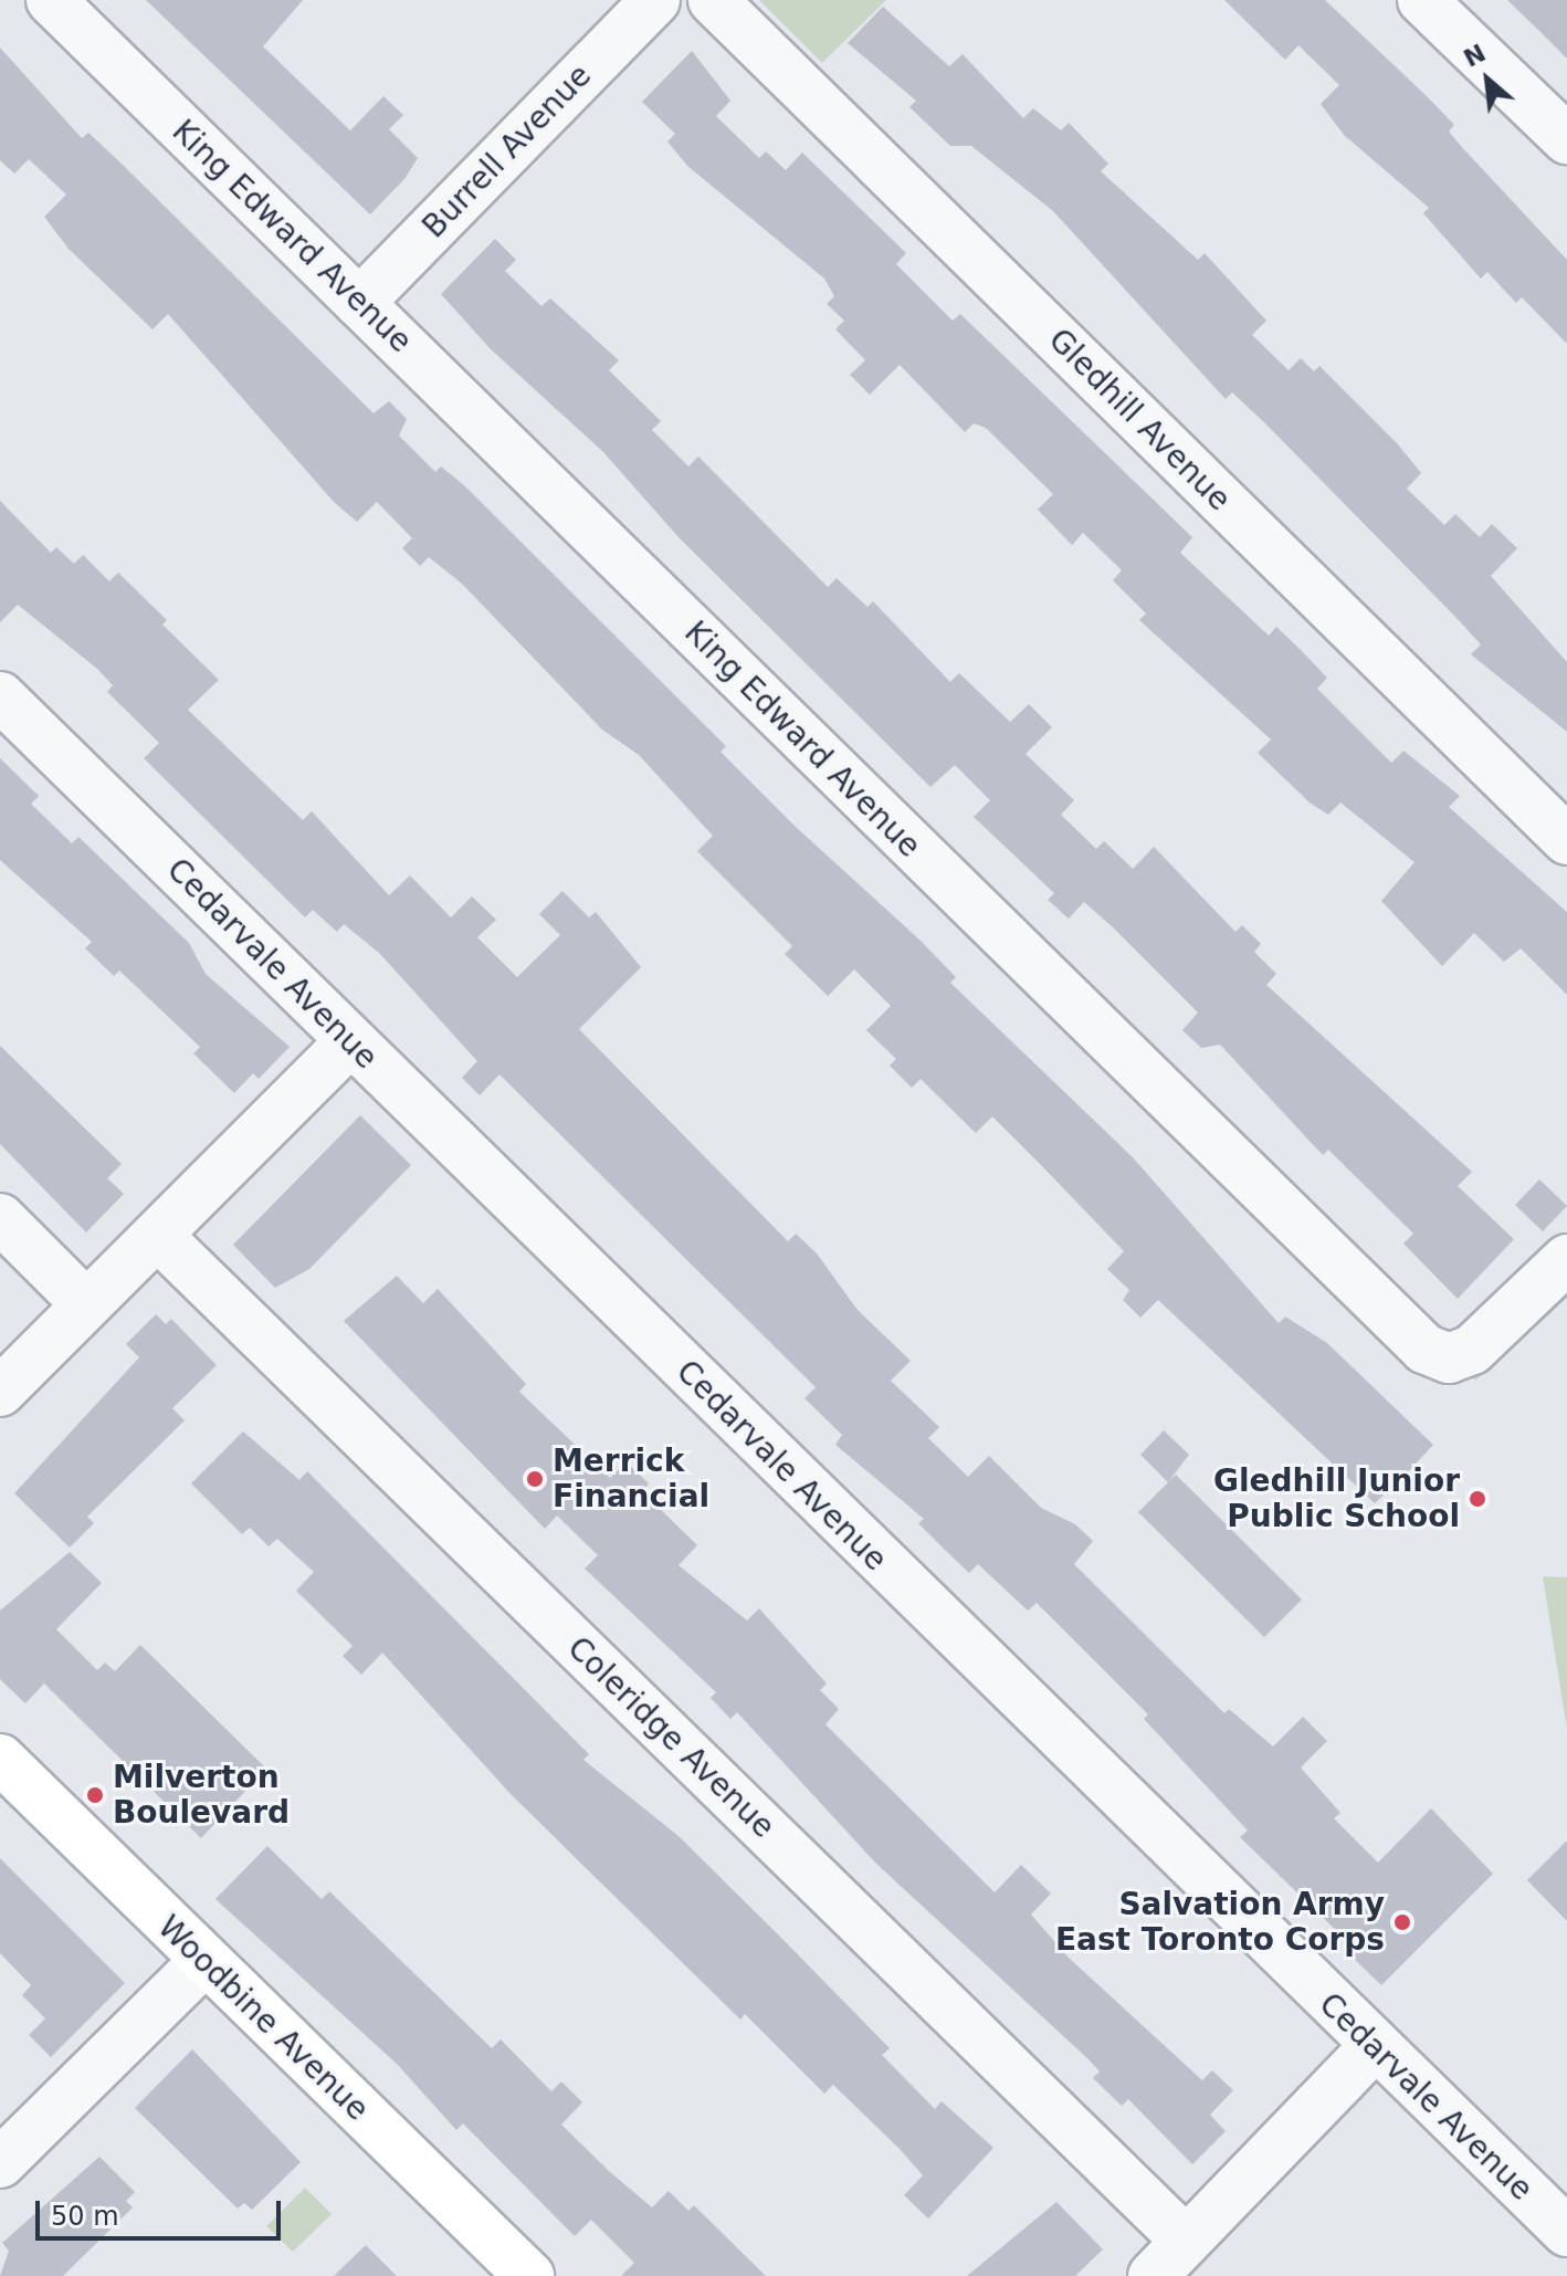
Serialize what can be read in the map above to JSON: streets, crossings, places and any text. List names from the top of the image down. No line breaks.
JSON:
{"streets":{"main road":["Woodbine Avenue"],"street":["Burrell Avenue","King Edward Avenue","Gledhill Avenue","Cedarvale Avenue","Coleridge Avenue"]},"crossings":[["Burrell Avenue","King Edward Avenue"]],"places":["Merrick Financial","Gledhill Junior Public School","Milverton Boulevard","Salvation Army East Toronto Corps"],"scale_bar":"50 m","north":"top left"}
